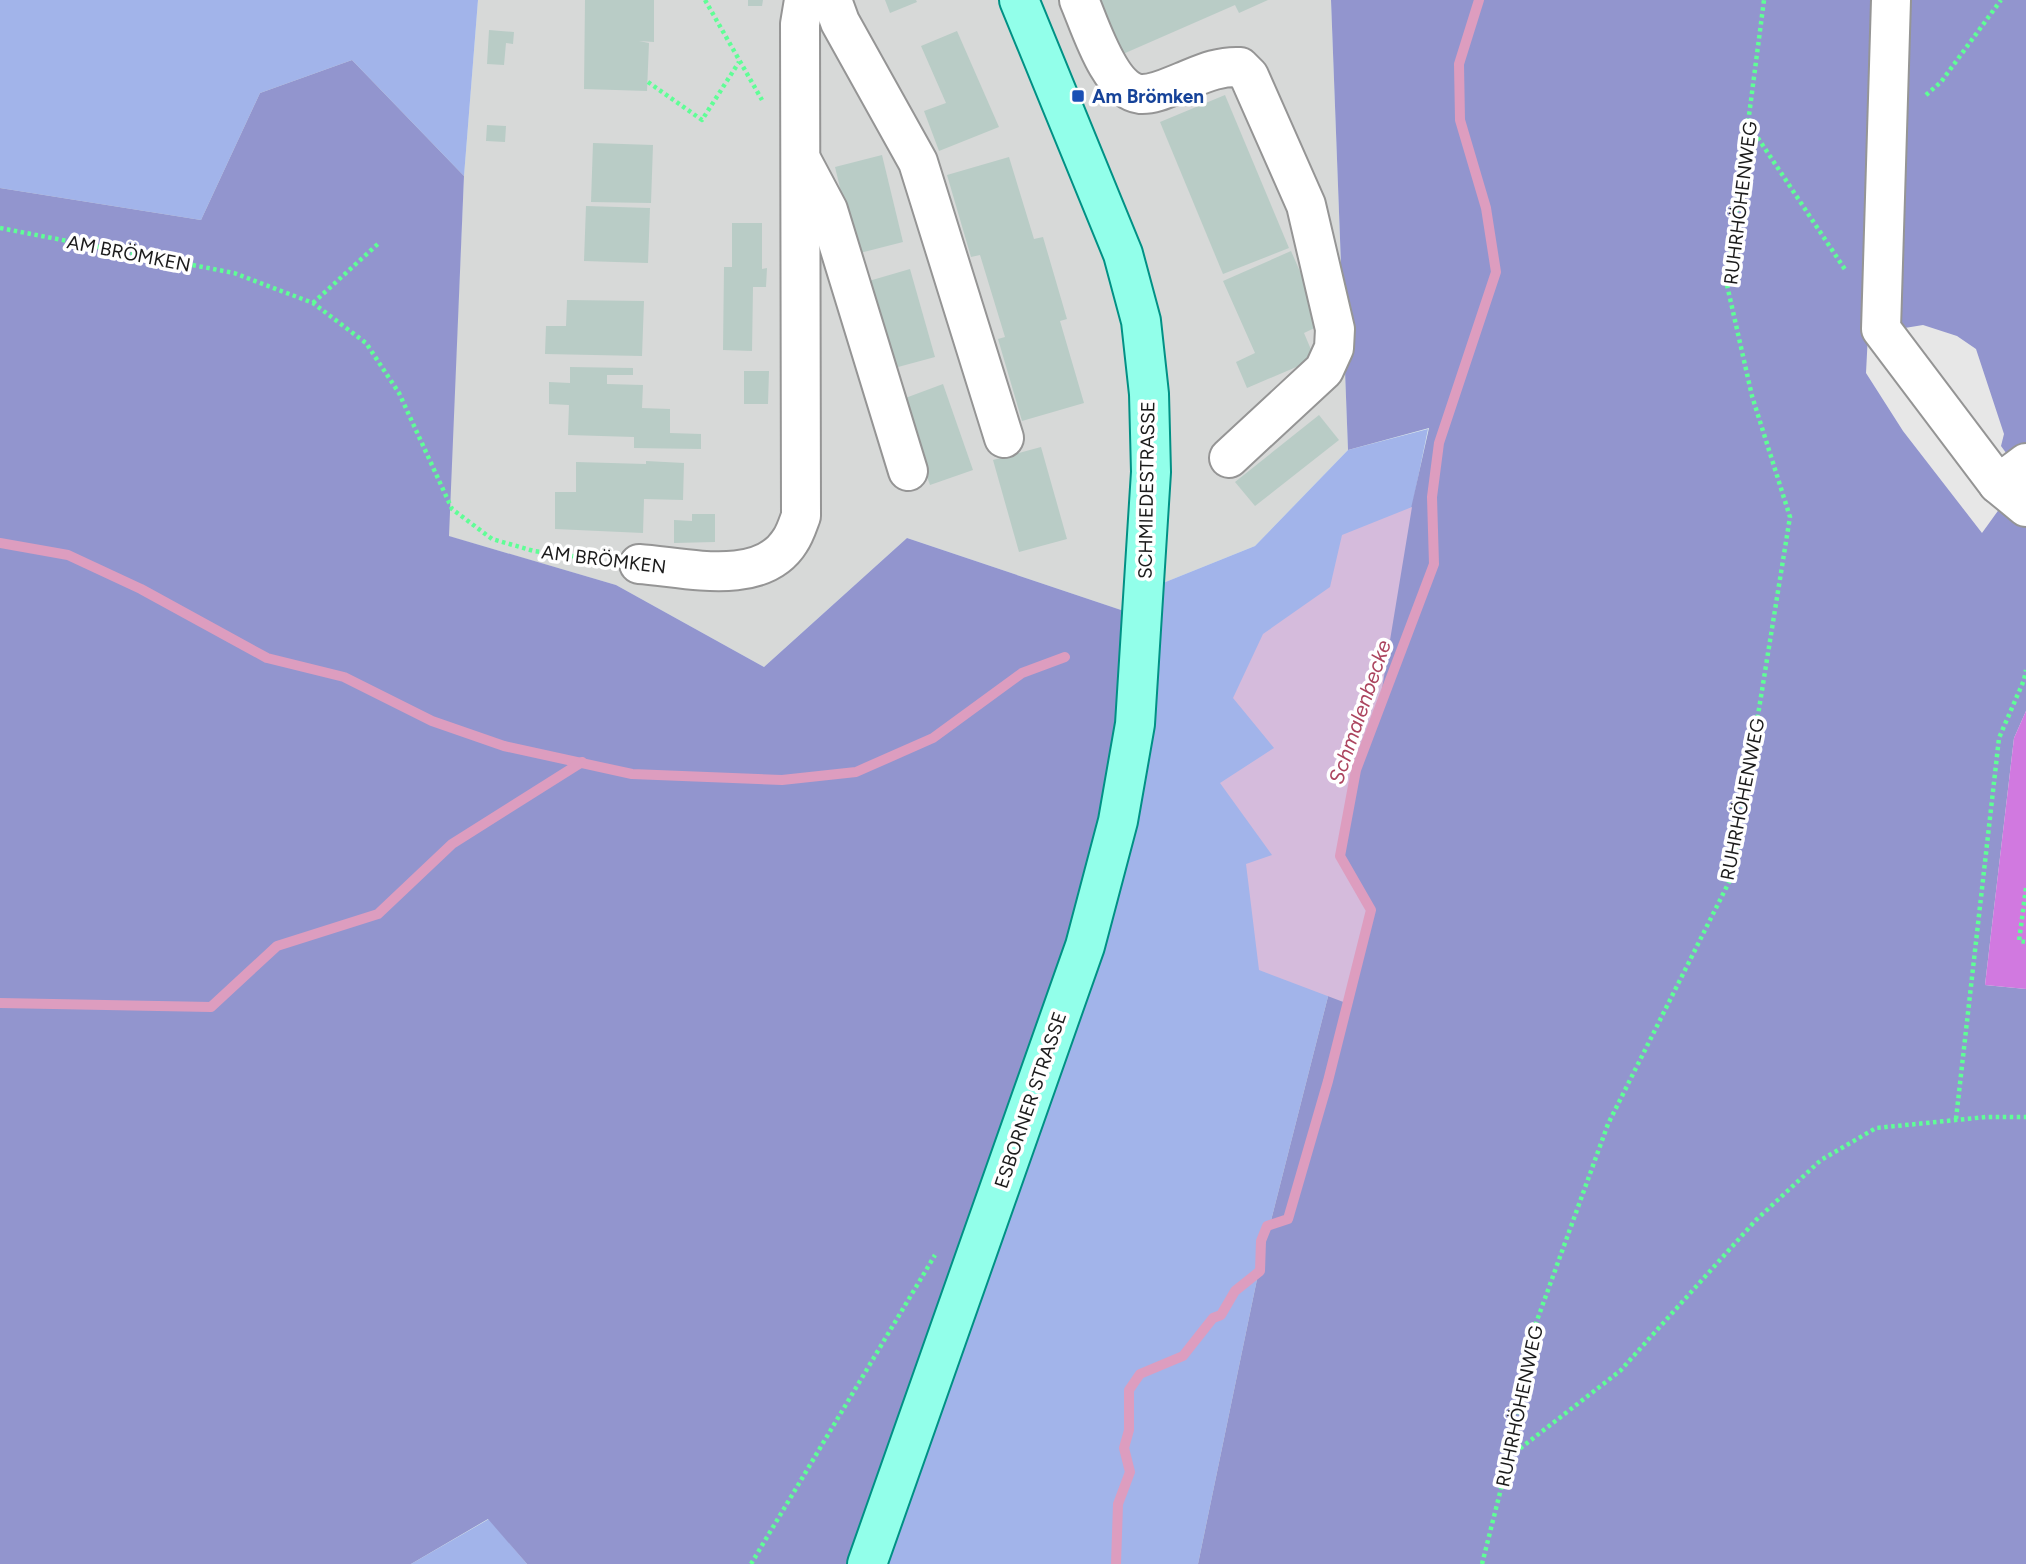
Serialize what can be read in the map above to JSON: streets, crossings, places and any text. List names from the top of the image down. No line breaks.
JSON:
{"streets":{"main road":["SCHMIEDESTRASSE","ESBORNER STRASSE"],"street":["AM BRÖMKEN"],"path":["RUHRHÖHENWEG"]},"crossings":[["SCHMIEDESTRASSE","ESBORNER STRASSE"]],"water":["Schmalenbecke"],"places":{"transit":["Am Brömken"]}}
